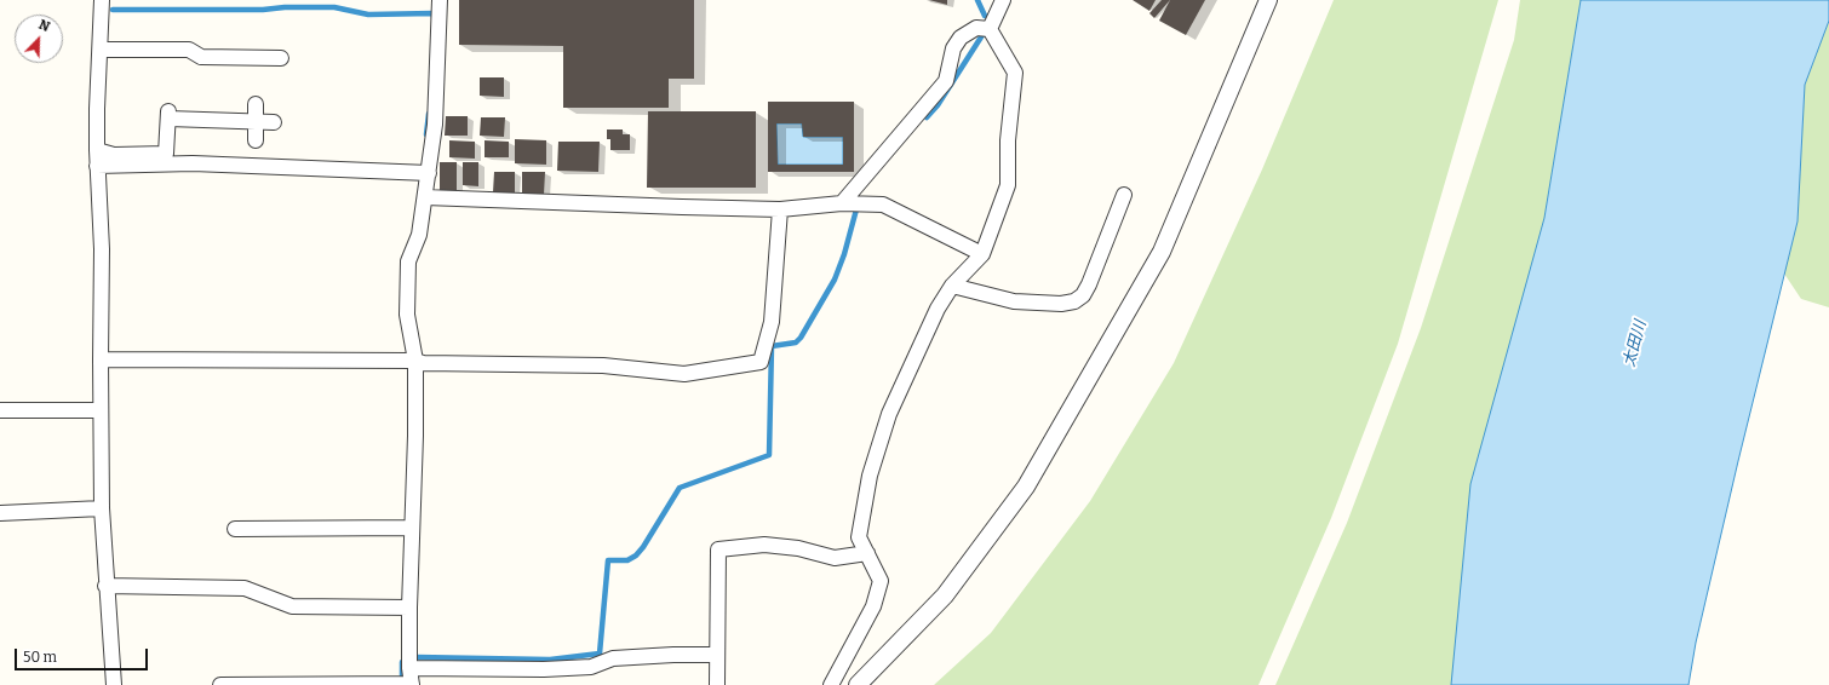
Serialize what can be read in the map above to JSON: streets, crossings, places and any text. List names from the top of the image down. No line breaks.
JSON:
{"water":["太田川"],"scale_bar":"50 m","north":"top right"}
